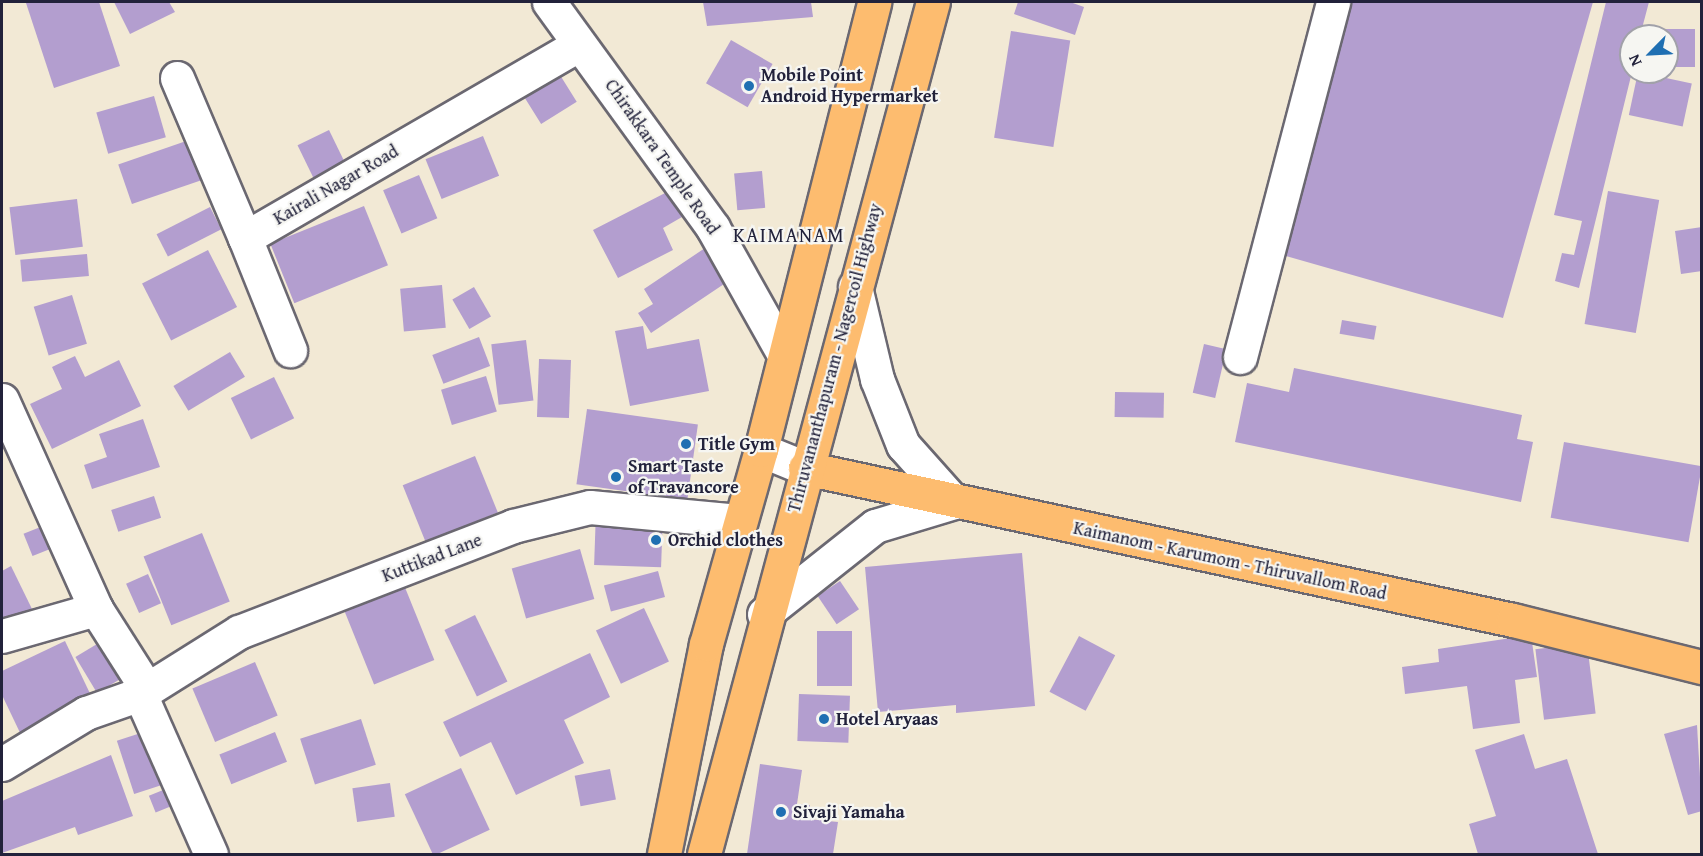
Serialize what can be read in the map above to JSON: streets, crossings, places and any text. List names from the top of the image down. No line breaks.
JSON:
{"streets":{"main road":["Thiruvananthapuram - Nagercoil Highway","Kaimanom - Karumom - Thiruvallom Road"],"street":["Chirakkara Temple Road","Kairali Nagar Road","Kuttikad Lane"]},"crossings":[["Chirakkara Temple Road","Kairali Nagar Road"],["Thiruvananthapuram - Nagercoil Highway","Kaimanom - Karumom - Thiruvallom Road"]],"districts":["KAIMANAM"],"places":["Mobile Point Android Hypermarket","Title Gym","Smart Taste of Travancore","Orchid clothes","Hotel Aryaas","Sivaji Yamaha"],"north":"bottom left"}
